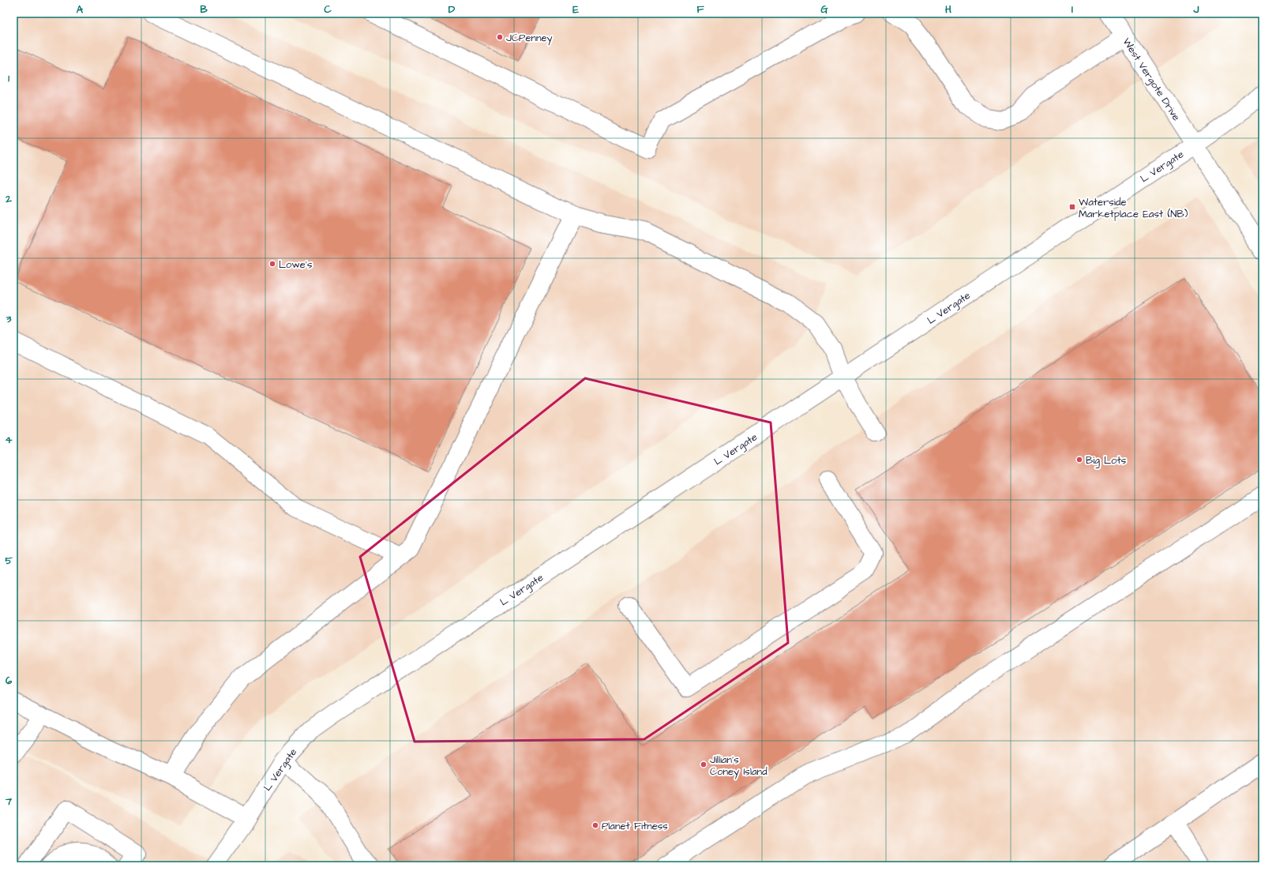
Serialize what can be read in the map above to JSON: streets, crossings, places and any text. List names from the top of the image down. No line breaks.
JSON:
{"streets":{"street":["West Vergote Drive","L Vergate"]},"crossings":[["West Vergote Drive","L Vergate"]],"places":{"other":["JCPenney","Lowe's","Big Lots","Jillian's Coney Island","Planet Fitness"],"transit":["Waterside Marketplace East (NB)"]},"grid":{"columns":["A","B","C","D","E","F","G","H","I","J"],"rows":["1","2","3","4","5","6","7"]}}
